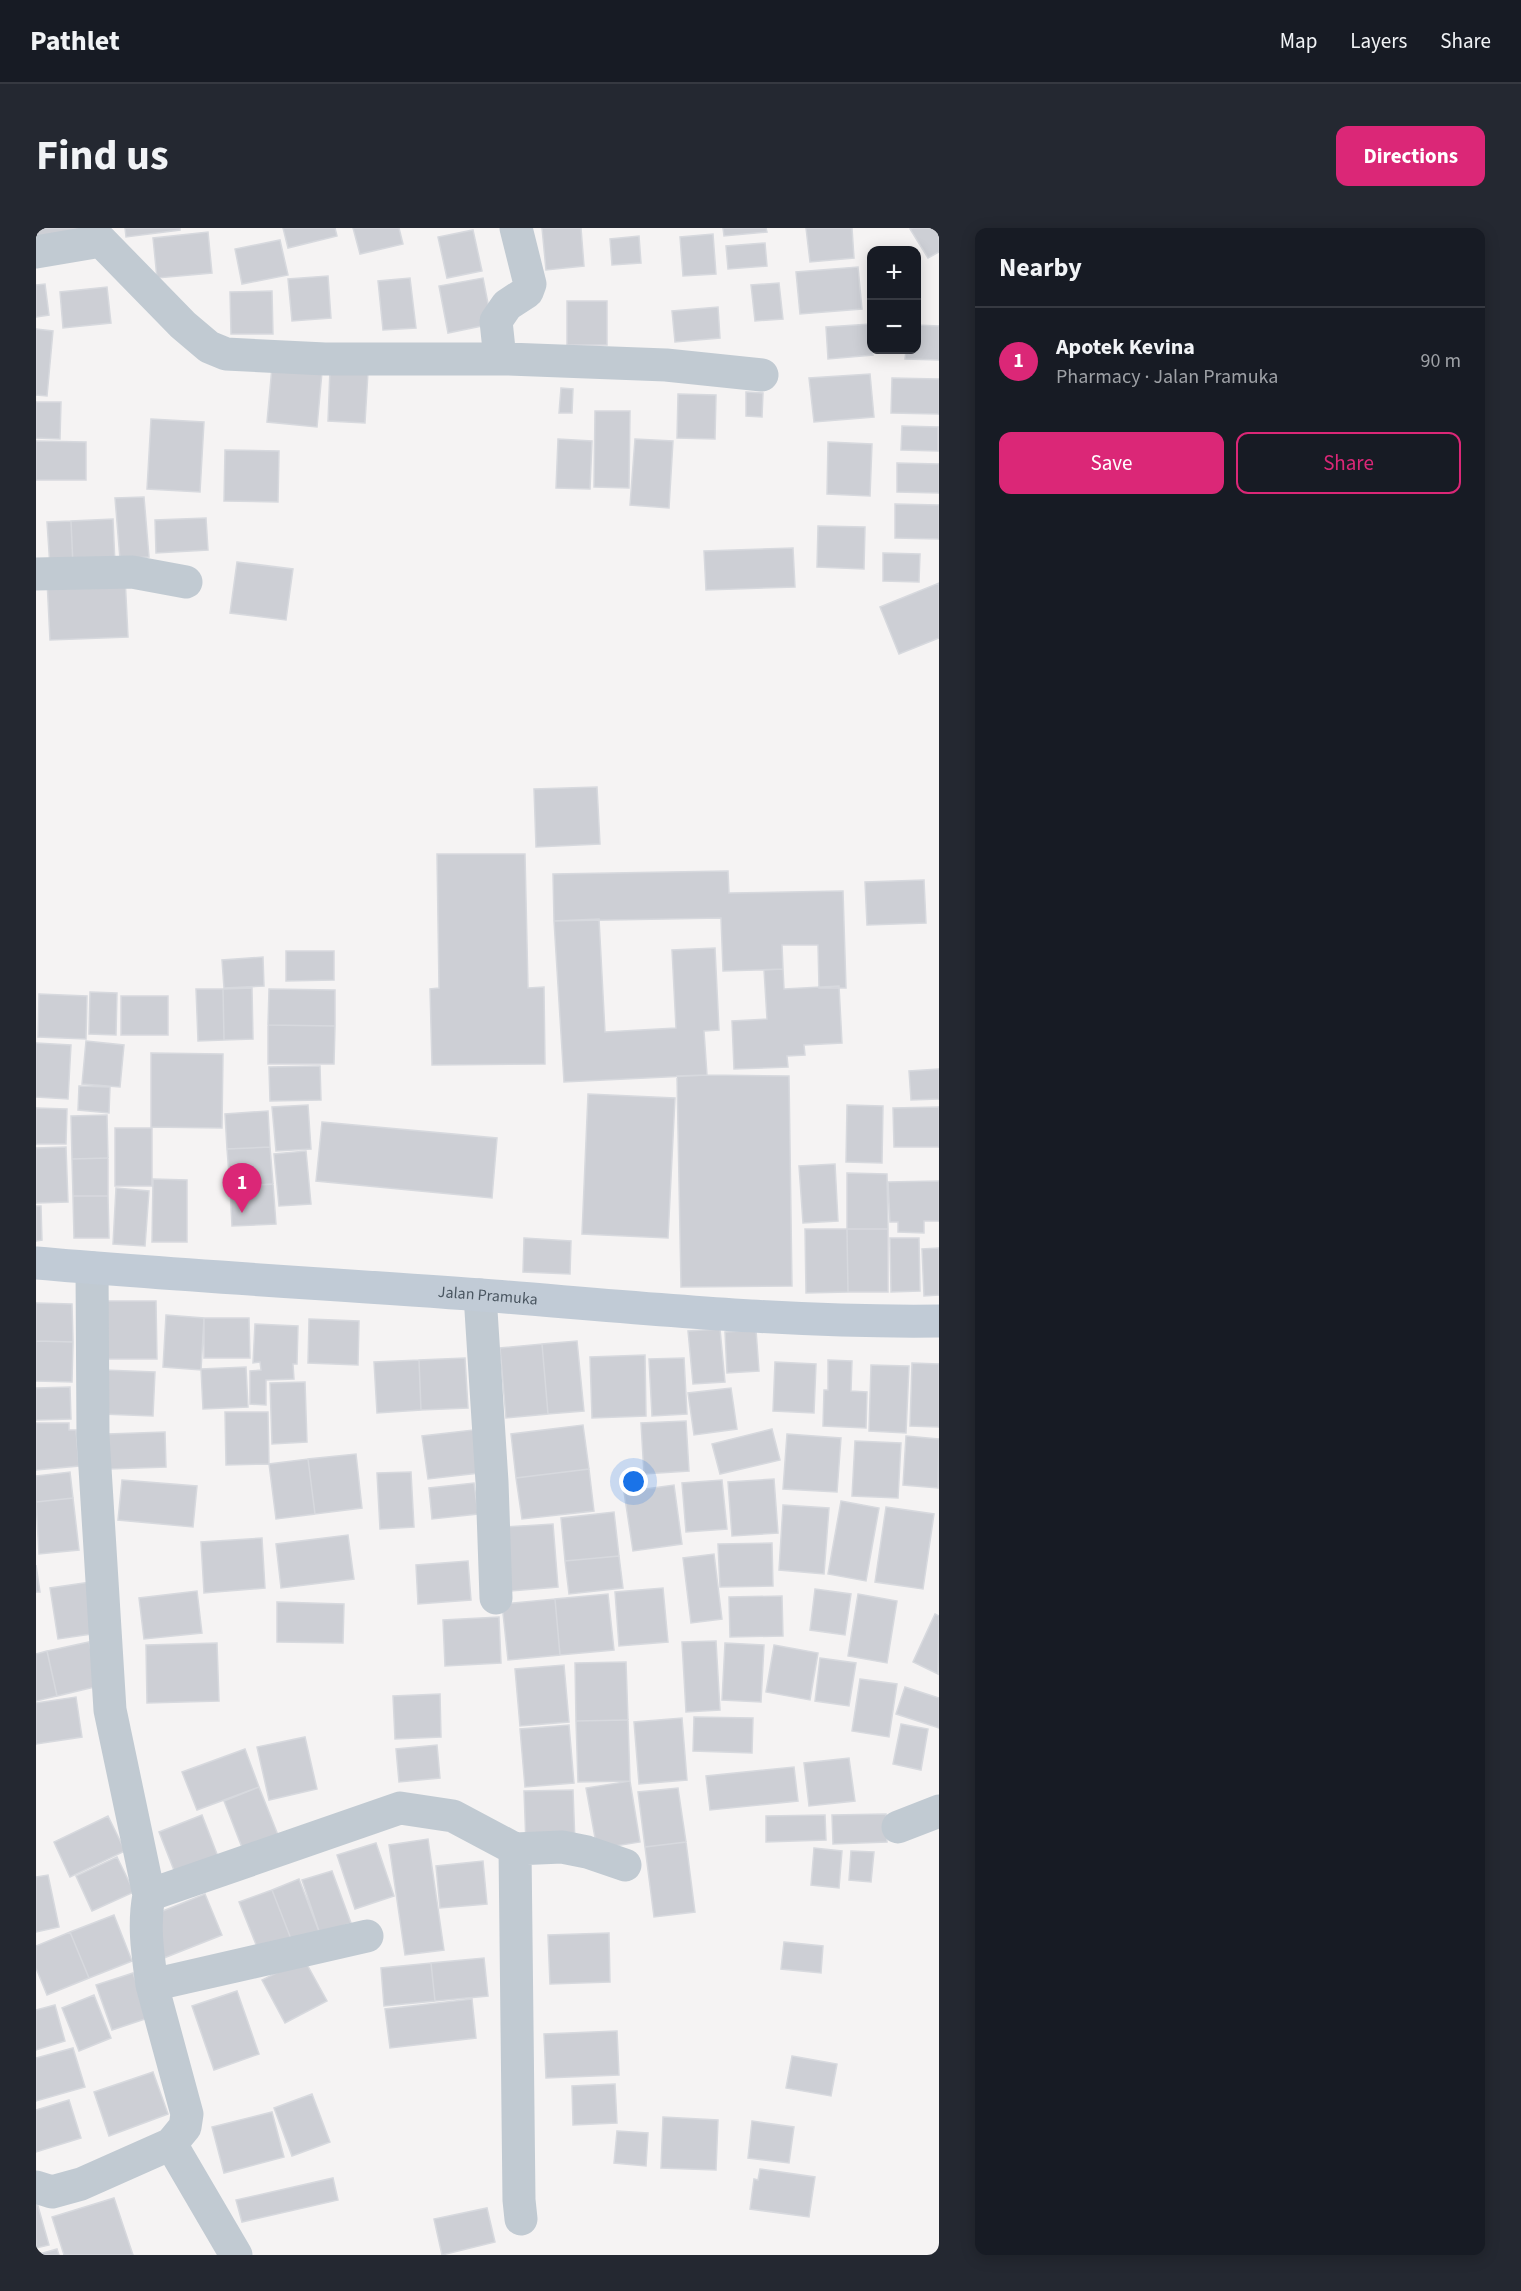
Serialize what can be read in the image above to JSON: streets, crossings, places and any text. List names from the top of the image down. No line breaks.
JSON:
{"streets":{"street":["Jalan Pramuka"]},"page":{"header":"Pathlet","nav":["Map","Layers","Share"],"title":"Find us","buttons":["Directions",["Save","Share"]],"heading":"Nearby","map_buttons":["+","−"],"list":[{"mark":"1","name":"Apotek Kevina","note":"Pharmacy · Jalan Pramuka","value":"90 m"}],"pins":"1"}}
